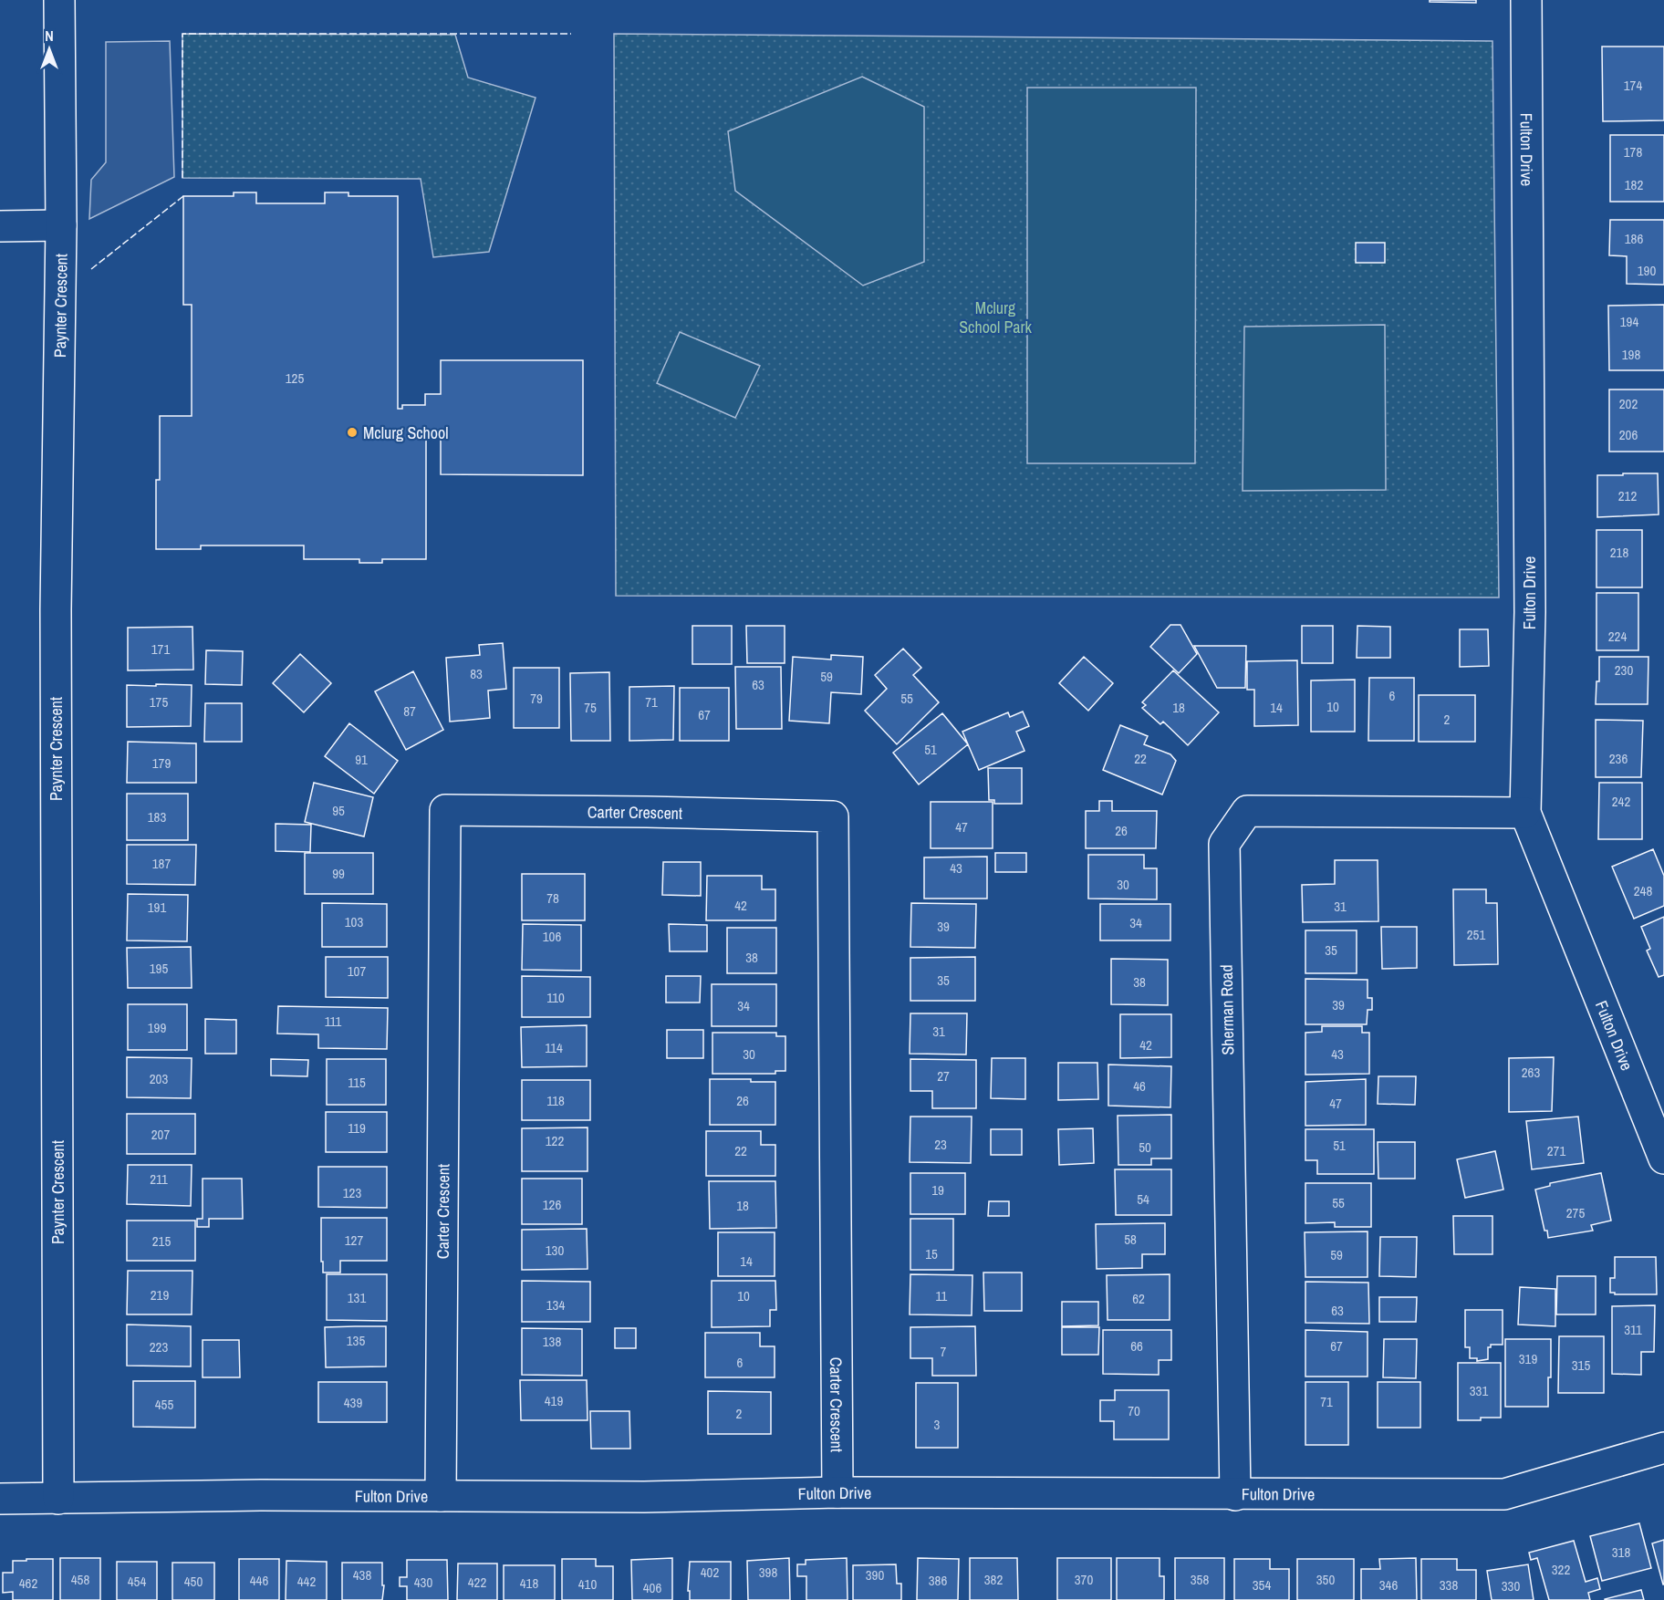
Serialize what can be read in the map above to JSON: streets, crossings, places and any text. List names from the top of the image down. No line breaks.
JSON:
{"streets":{"street":["Fulton Drive","Paynter Crescent","Carter Crescent","Sherman Road"]},"crossings":[["Fulton Drive","Paynter Crescent"],["Fulton Drive","Carter Crescent"],["Fulton Drive","Sherman Road"]],"parks":["Mclurg School Park"],"places":["Mclurg School"],"house_numbers":["174","178","182","186","190","194","198","125","202","206","212","218","224","171","230","83","59","63","6","79","55","175","71","10","75","18","14","87","67","2","51","22","236","91","179","242","95","183","47","26","187","43","99","30","248","78","42","31","191","103","34","39","251","106","35","38","195","107","35","38","110","39","34","111","199","31","42","114","30","43","263","27","203","115","46","118","26","47","119","207","122","23","51","50","22","271","211","19","123","54","55","126","18","275","58","127","215","130","15","59","14","219","10","11","131","62","134","63","311","135","138","66","67","223","7","319","6","315","331","419","71","439","455","70","2","3","318","322","402","398","438","390","458","382","370","358","350","446","386","454","450","442","430","422","462","418","410","354","346","338","330","406"],"north":"top"}
